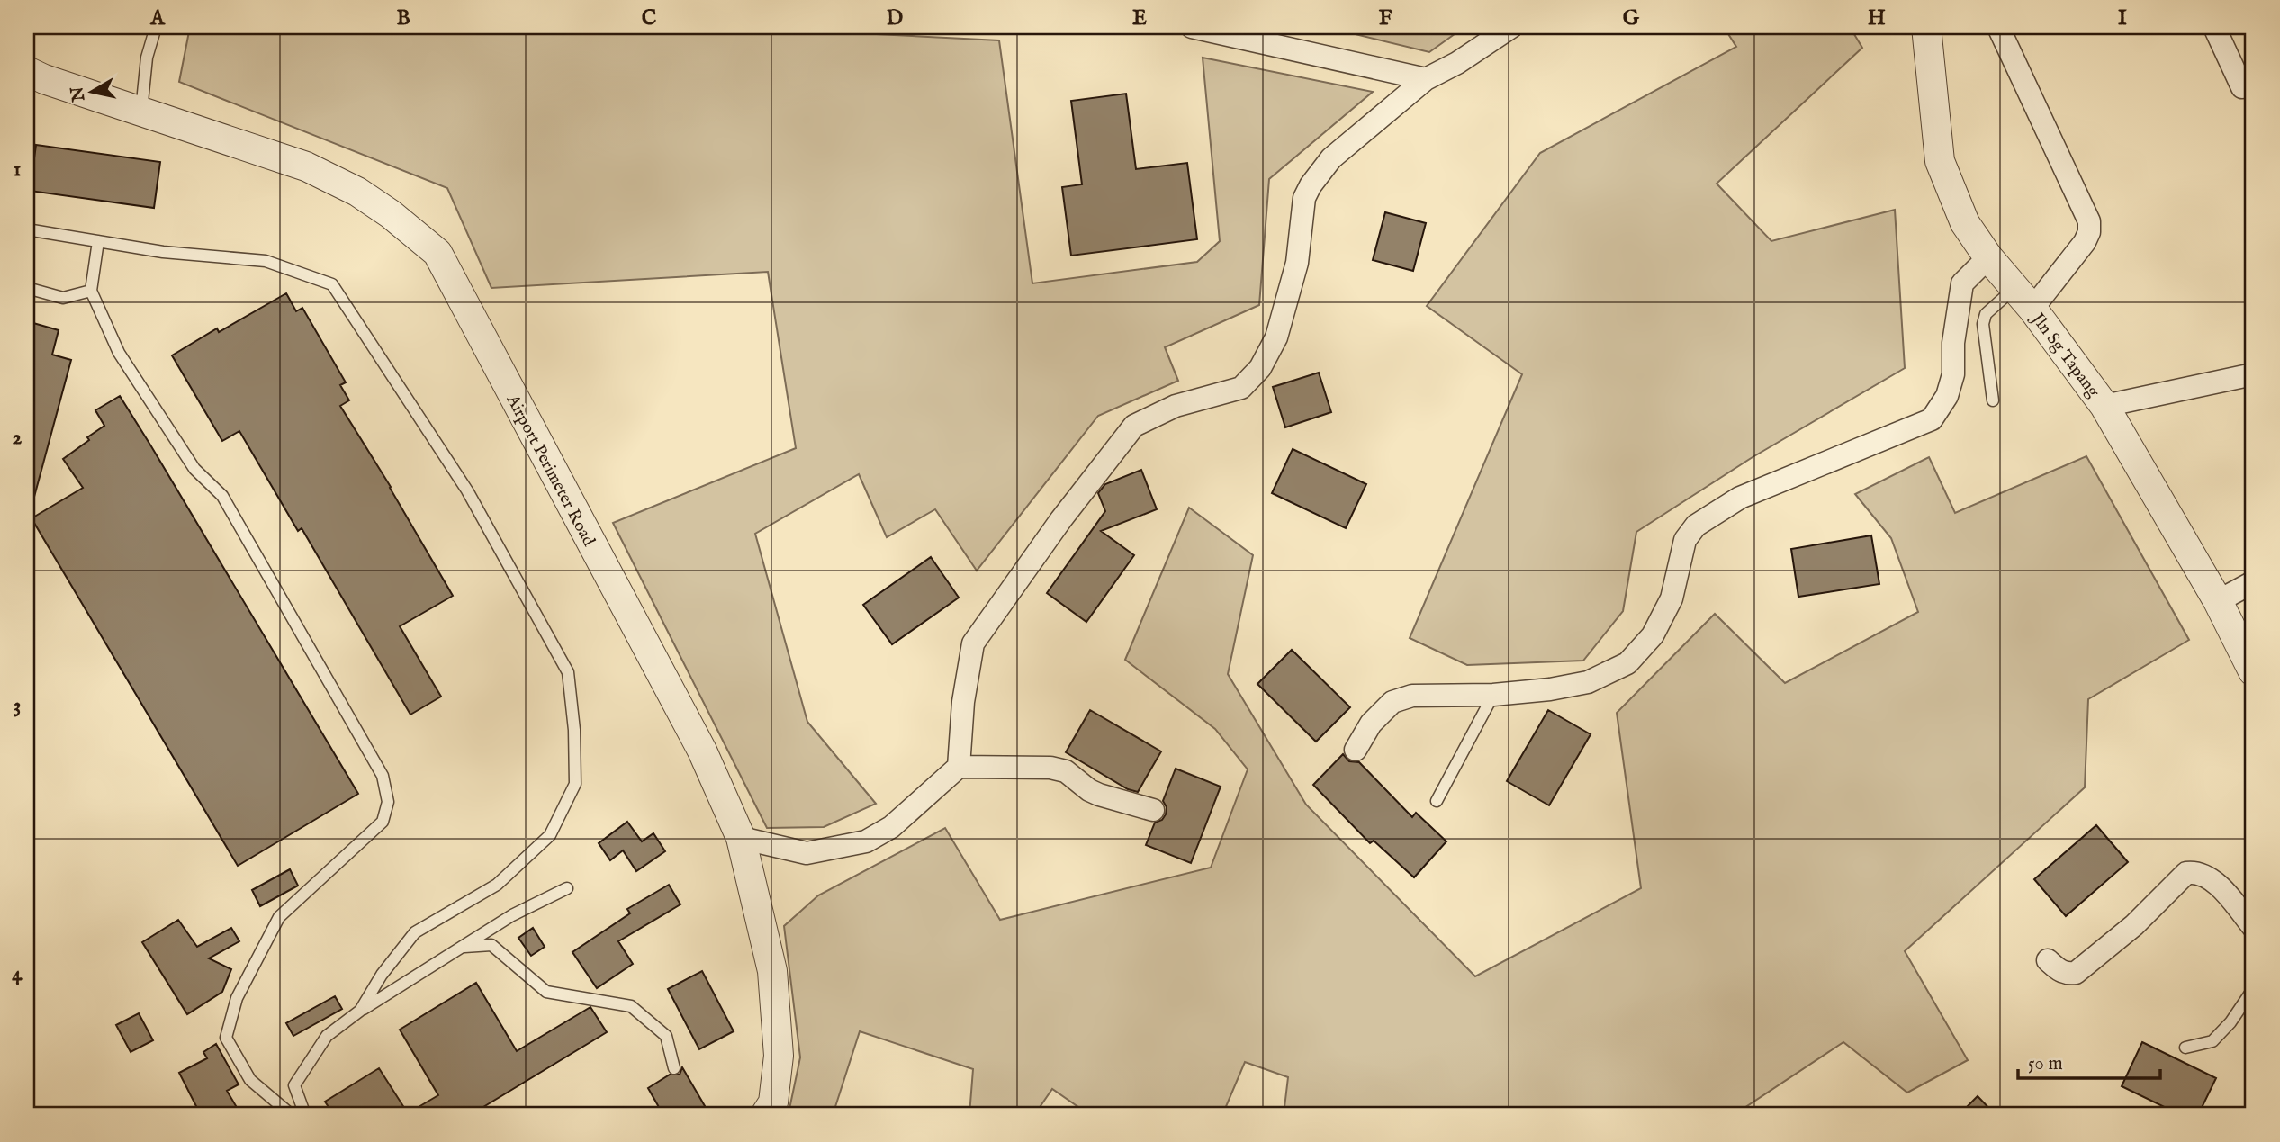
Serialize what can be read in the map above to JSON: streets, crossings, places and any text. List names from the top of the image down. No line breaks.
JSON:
{"streets":{"street":["Jln Sg Tapang","Airport Perimeter Road"]},"scale_bar":"50 m","north":"left","grid":{"columns":["A","B","C","D","E","F","G","H","I"],"rows":["1","2","3","4"]}}
